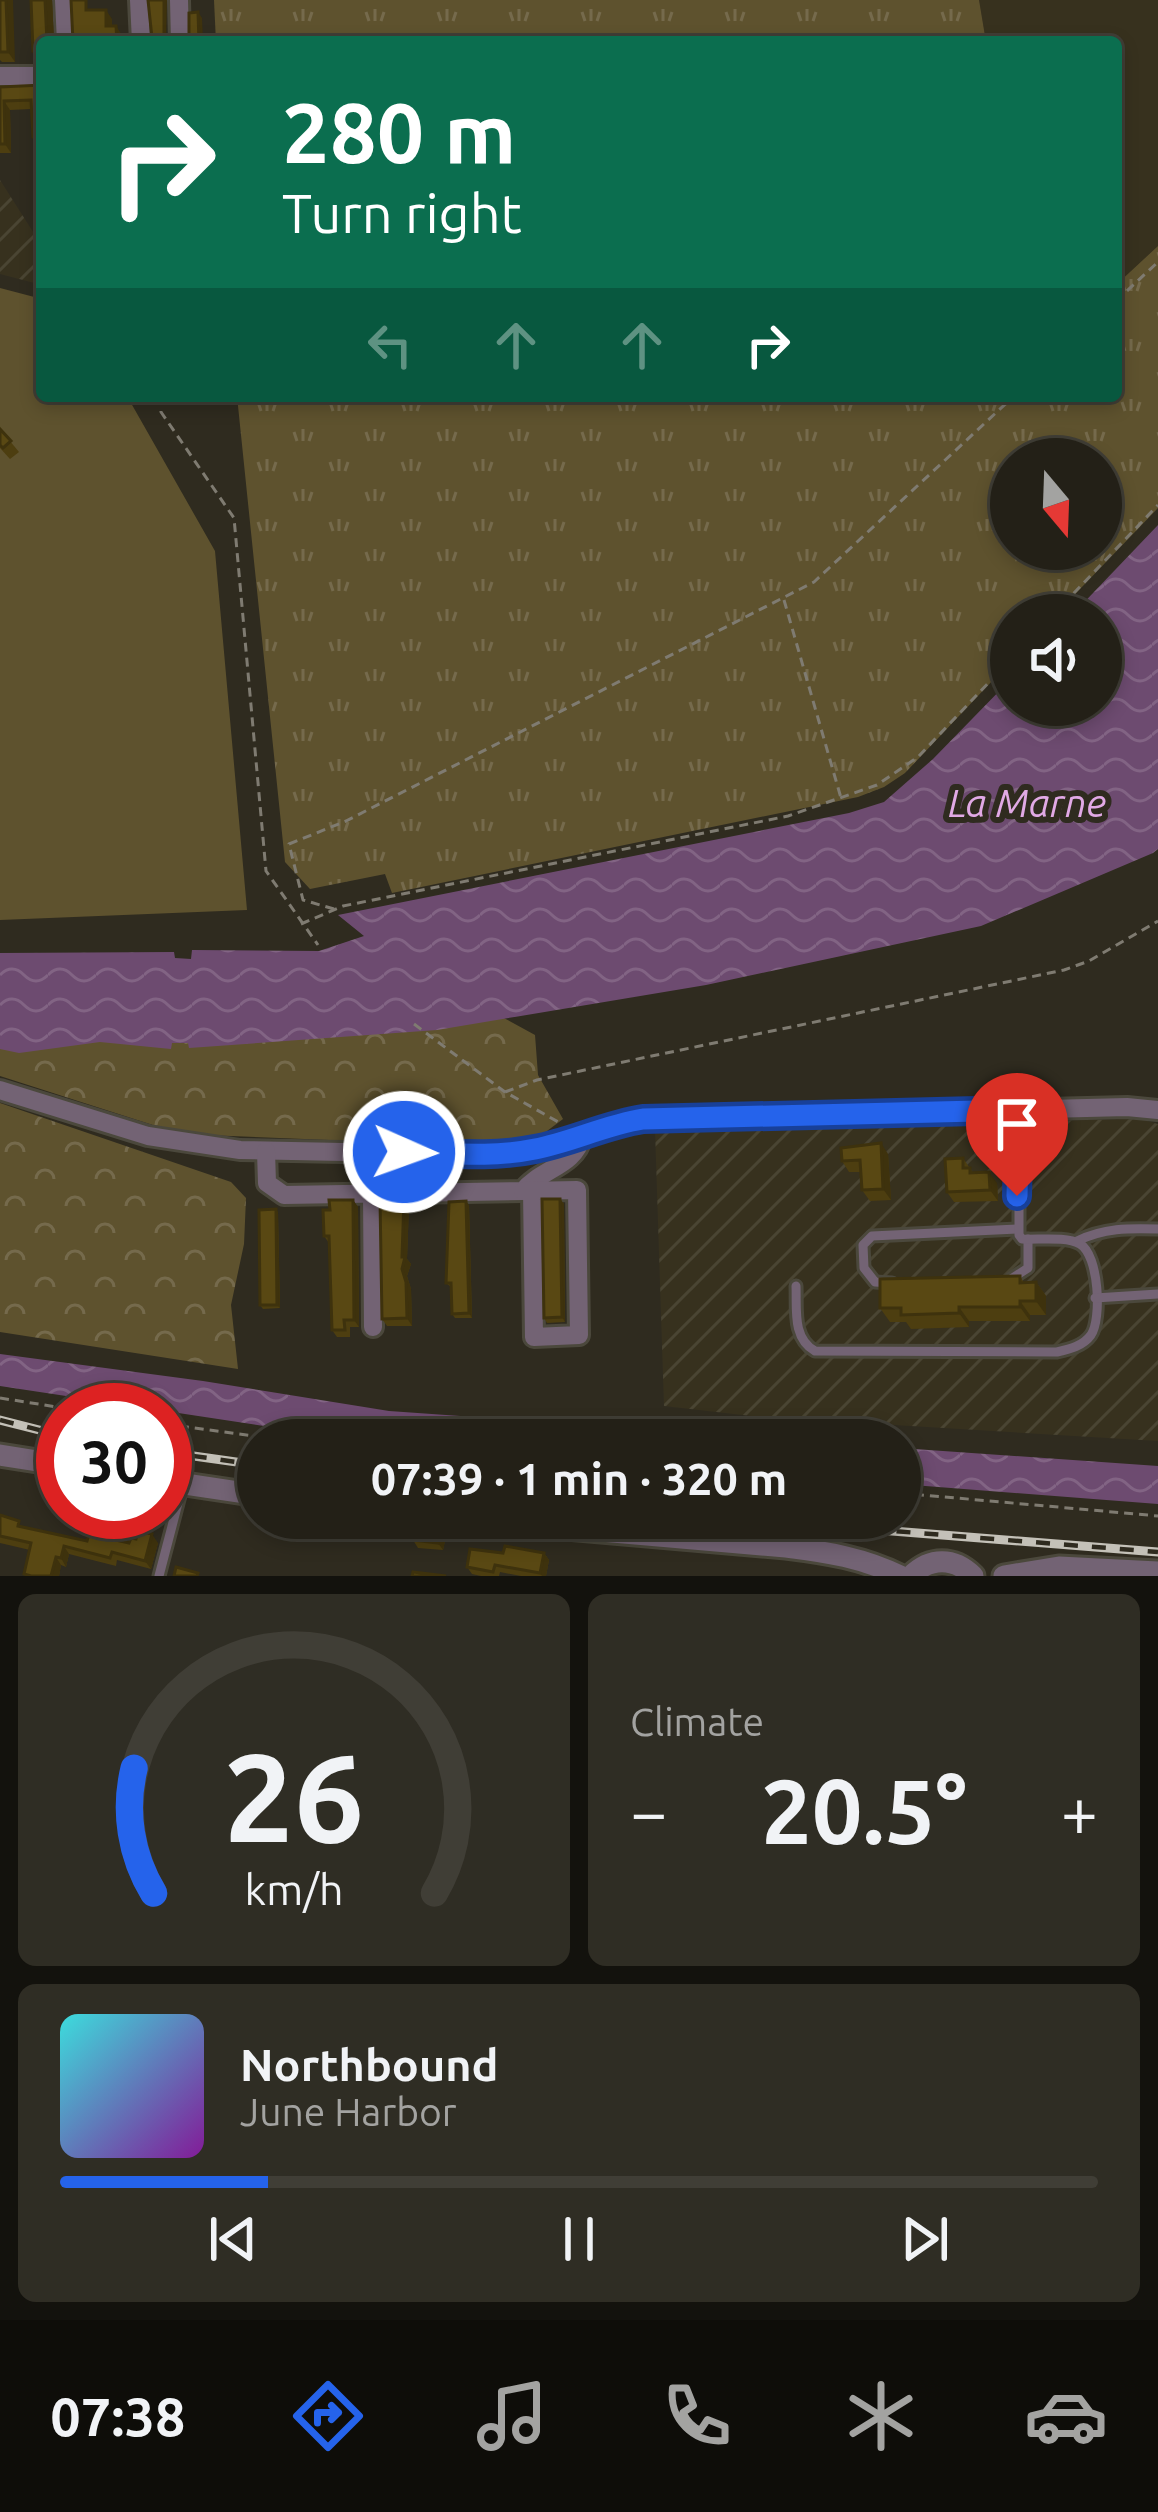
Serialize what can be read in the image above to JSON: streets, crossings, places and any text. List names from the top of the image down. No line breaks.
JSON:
{"water":["La Marne"],"north":"bottom","page":{"turn":["280 m","Turn right"],"limit":"30","trip":"07:39 · 1 min · 320 m","tile":"Climate","heat":["−","20.5°","+"],"song":["Northbound","June Harbor"],"tabs":"07:38","gauge":["26","km/h"]}}
